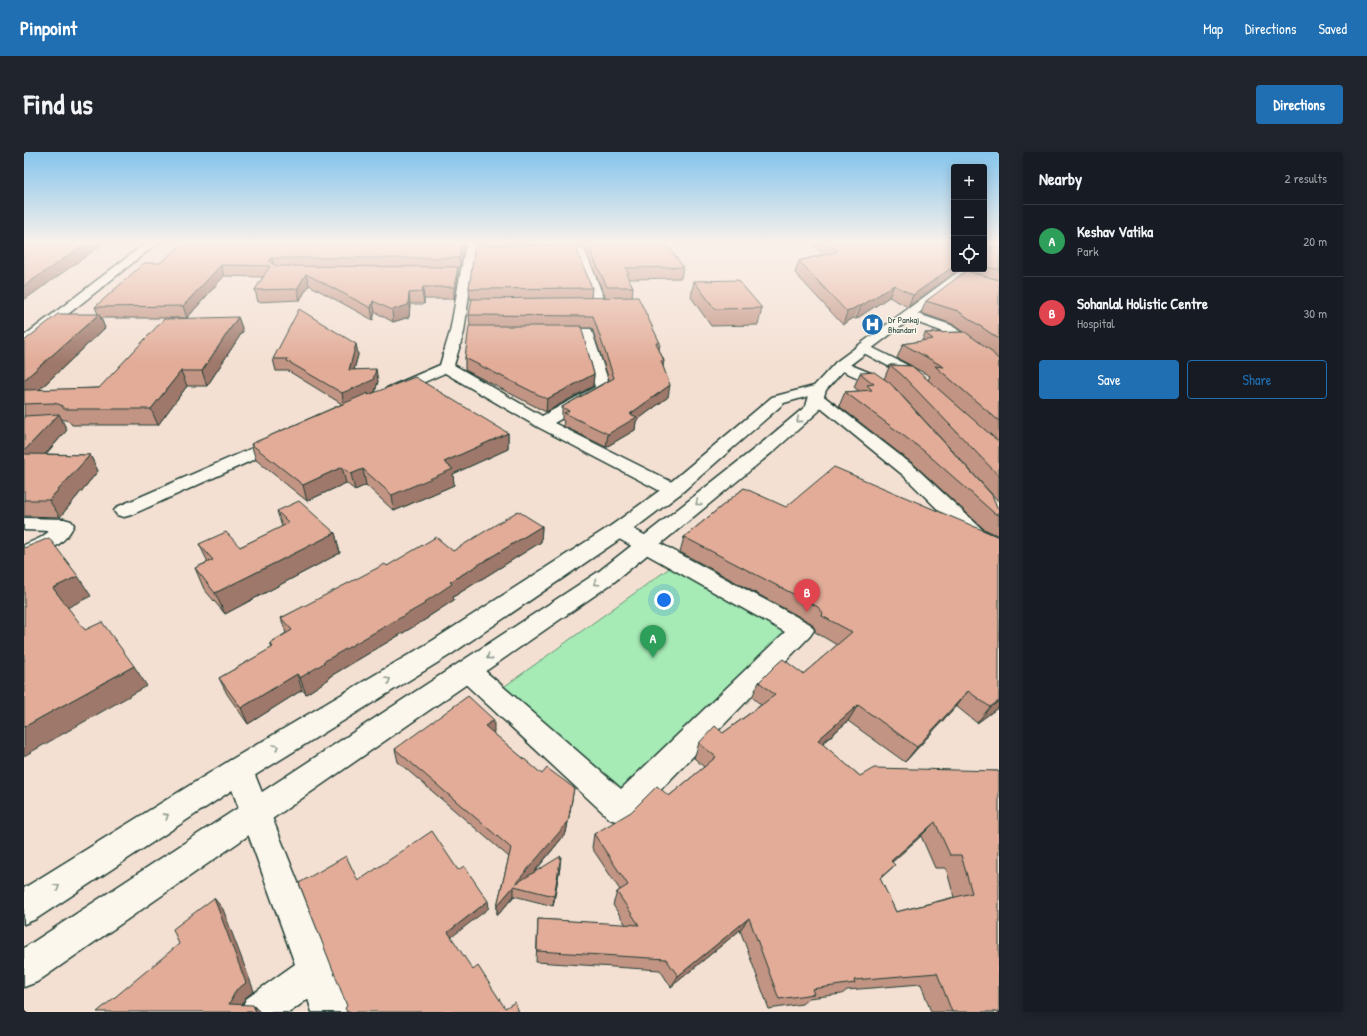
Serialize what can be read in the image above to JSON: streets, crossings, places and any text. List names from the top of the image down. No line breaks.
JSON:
{"places":{"hospital":["Dr Pankaj Bhandari"]},"page":{"header":"Pinpoint","nav":["Map","Directions","Saved"],"title":"Find us","buttons":["Directions",["Save","Share"]],"heading":["Nearby","2 results"],"map_buttons":["+","−"],"list":[{"mark":"A","name":"Keshav Vatika","note":"Park","value":"20 m"},{"mark":"B","name":"Sohanlal Holistic Centre","note":"Hospital","value":"30 m"}],"pins":["B","A"]}}
